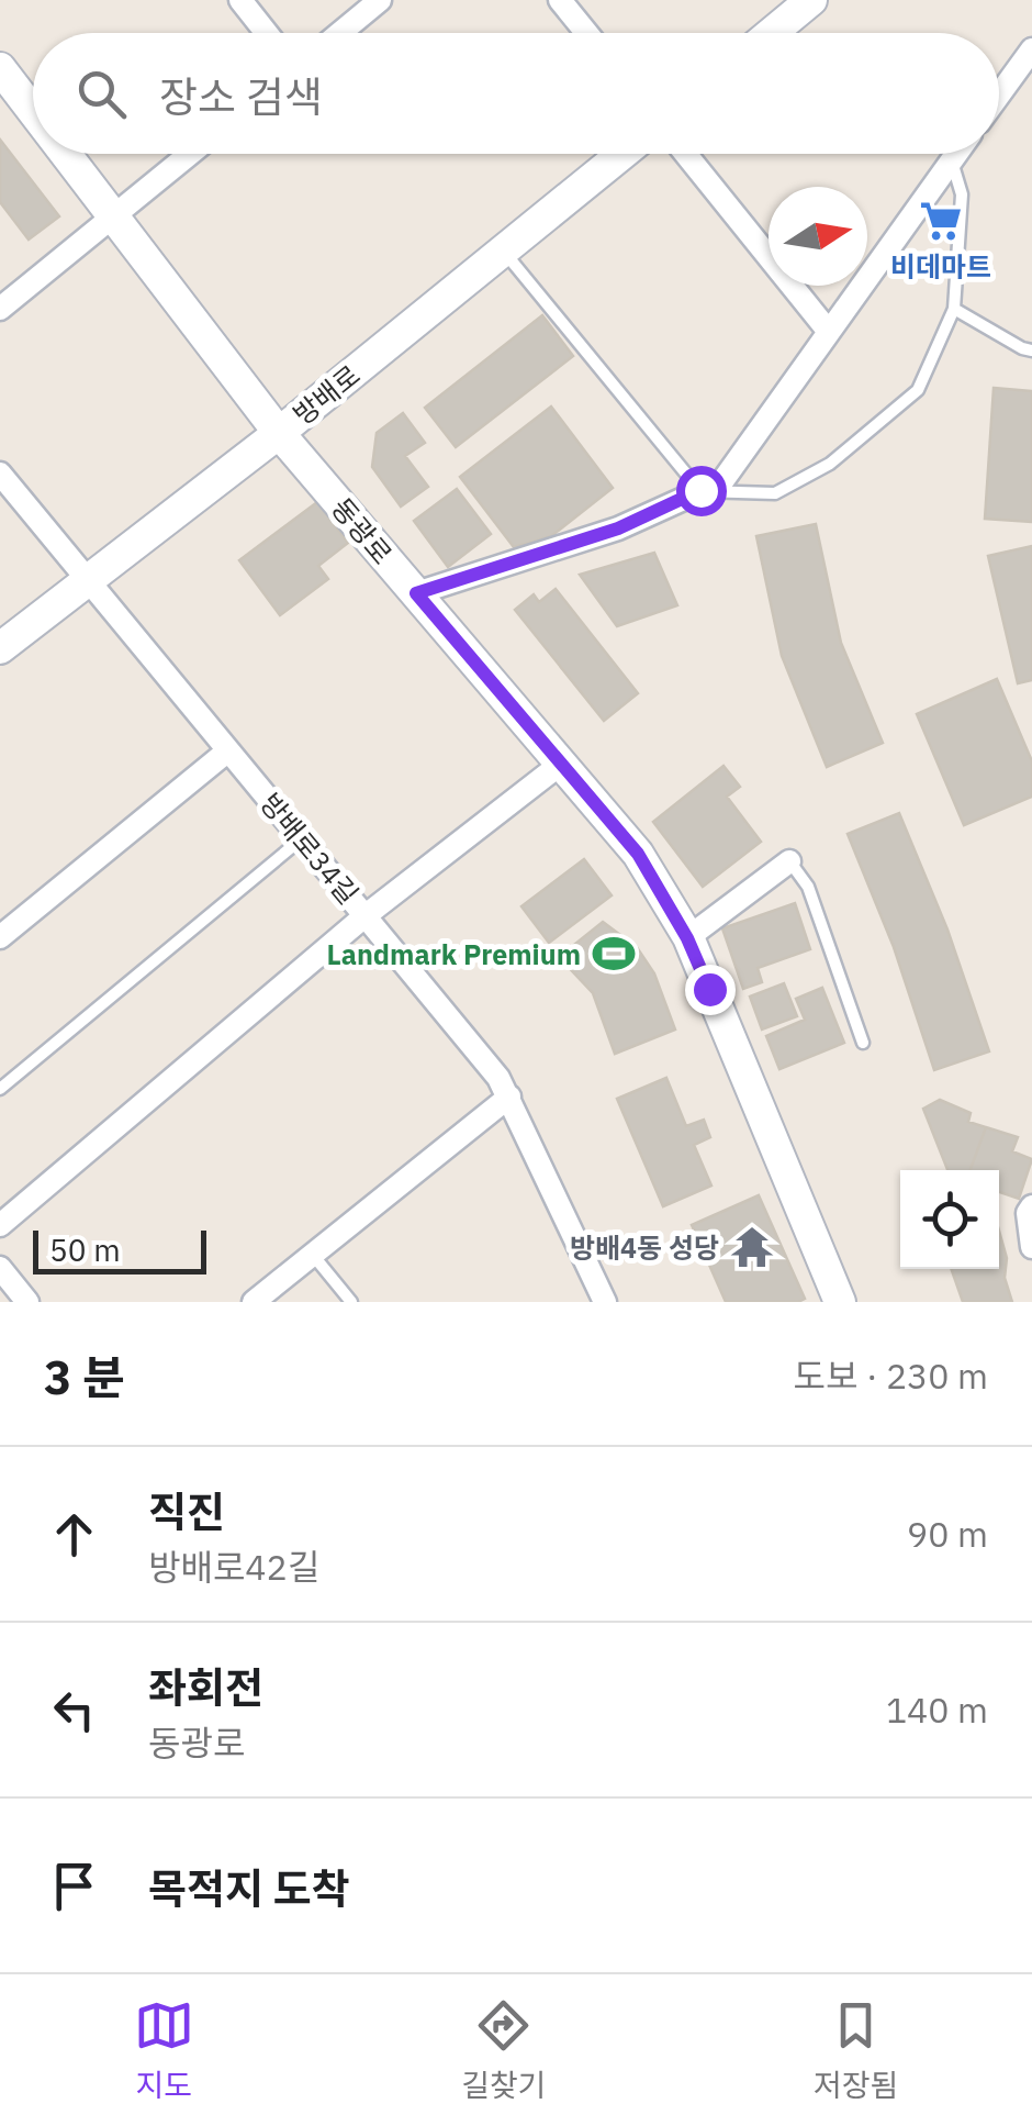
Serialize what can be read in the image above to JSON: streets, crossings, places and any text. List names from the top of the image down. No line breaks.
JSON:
{"streets":{"street":["방배로","동광로","방배로34길"]},"crossings":[["방배로","동광로"],["방배로","방배로34길"]],"places":{"supermarket":["비데마트"],"sports":["Landmark Premium"],"temple":["방배4동 성당"]},"scale_bar":"50 m","north":"right","page":{"search":"장소 검색","scale":"50 m","heading":["3 분","도보 · 230 m"],"list":[["직진","방배로42길","90 m"],["좌회전","동광로","140 m"],"목적지 도착"],"nav":["지도","길찾기","저장됨"]}}
